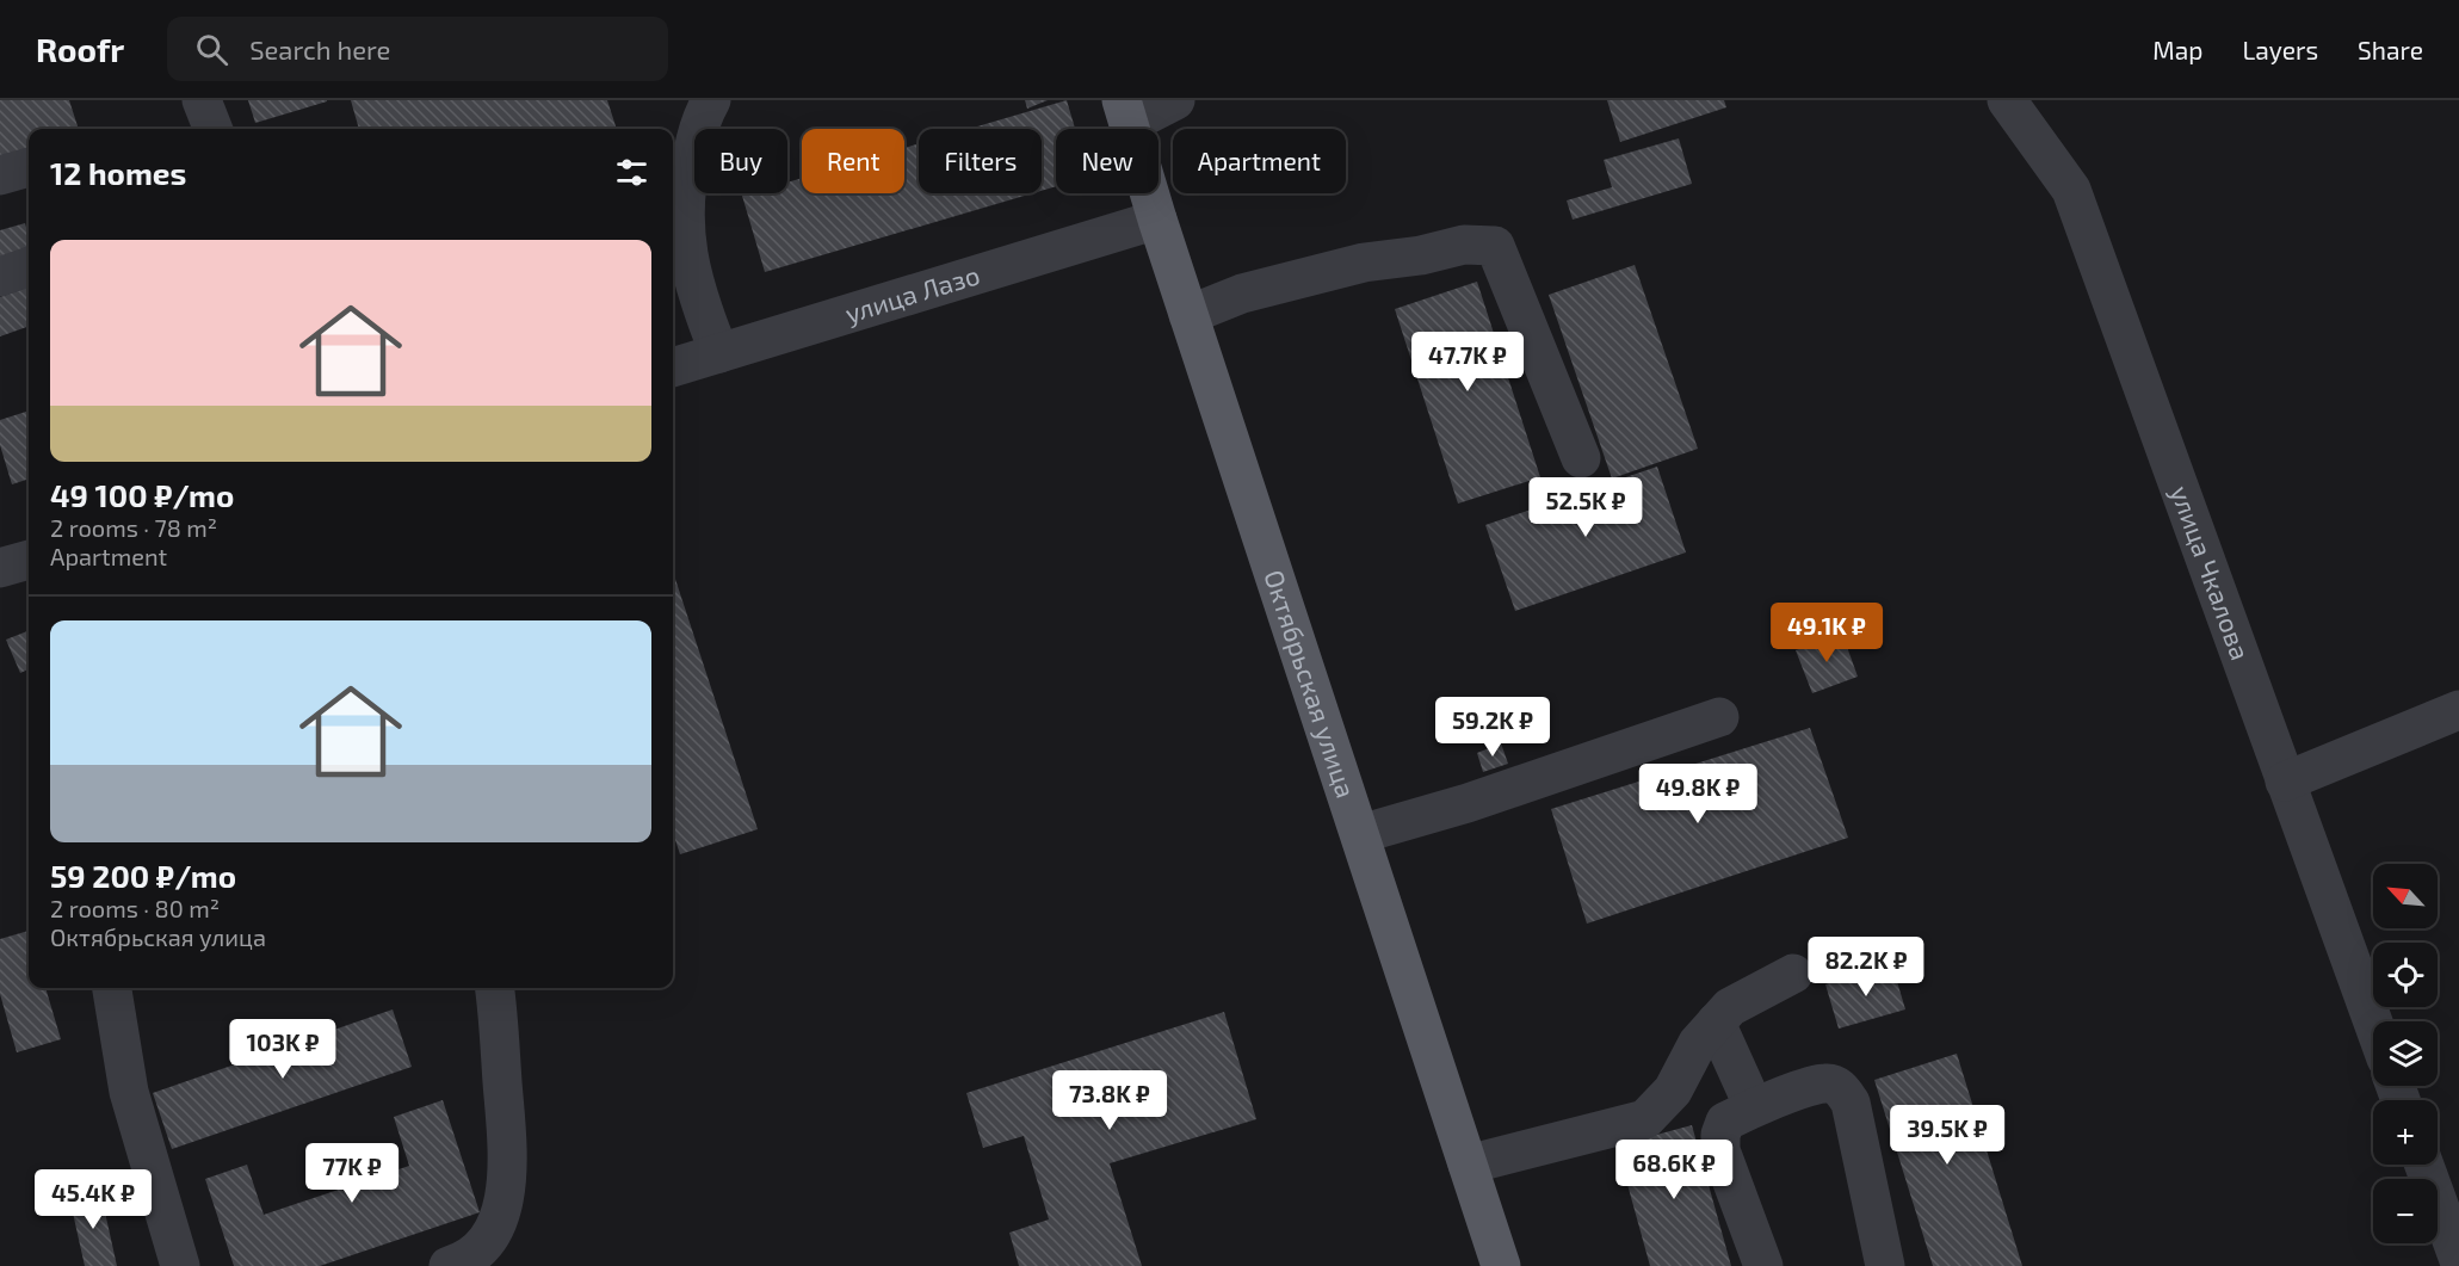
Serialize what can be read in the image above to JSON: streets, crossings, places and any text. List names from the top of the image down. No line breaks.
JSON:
{"streets":{"main road":["Октябрьская улица"],"street":["улица Лазо","улица Чкалова"]},"crossings":[["улица Лазо","Октябрьская улица"]],"north":"top left","page":{"header":"Roofr","search":"Search here","nav":["Map","Layers","Share"],"chip":["Buy","Rent","Filters","New","Apartment"],"heading":"12 homes","list":[{"name":"49 100 ₽/mo","note":"2 rooms · 78 m² · Apartment"},{"name":"59 200 ₽/mo","note":"2 rooms · 80 m² · Октябрьская улица"}],"price":["47.7K ₽","52.5K ₽","49.1K ₽","59.2K ₽","49.8K ₽","82.2K ₽","103K ₽","73.8K ₽","39.5K ₽","68.6K ₽","77K ₽","45.4K ₽"],"map_buttons":["+","−"]}}
